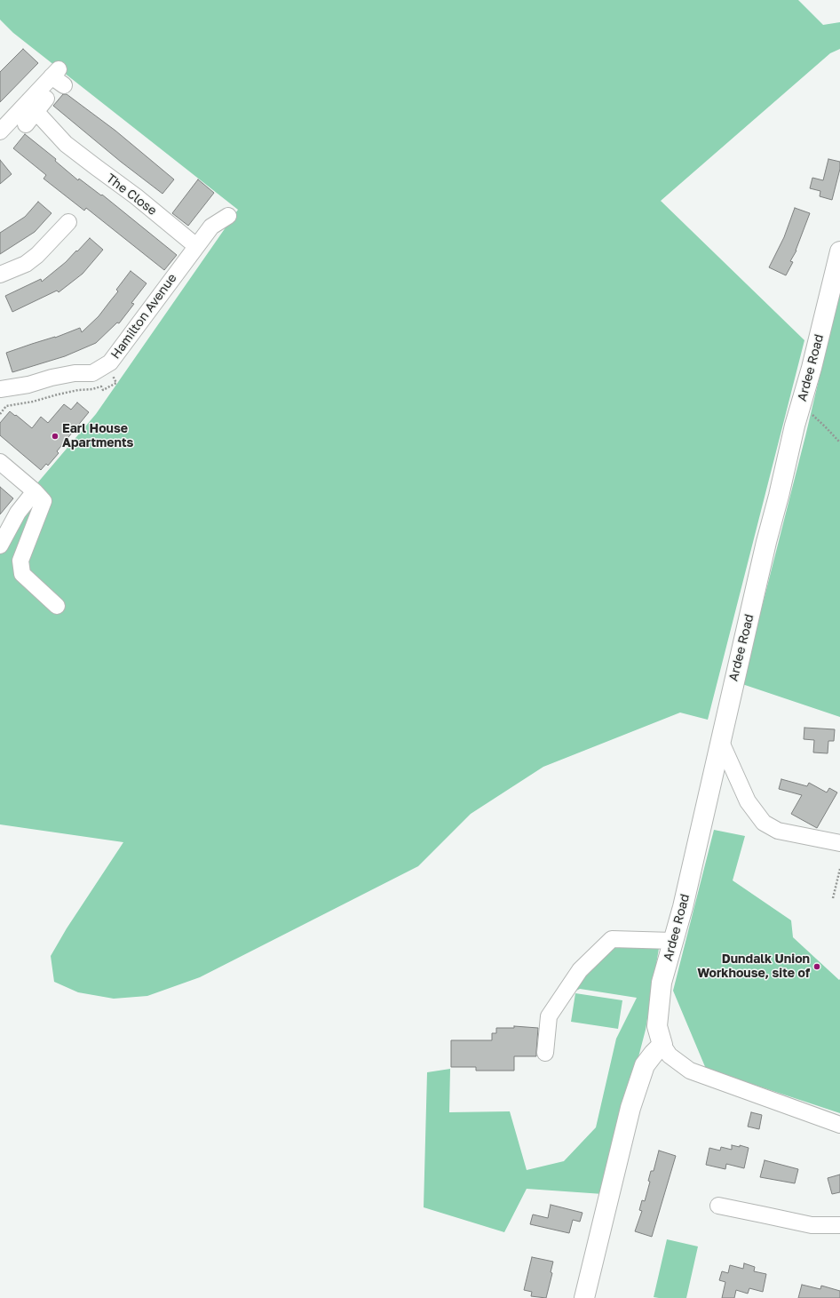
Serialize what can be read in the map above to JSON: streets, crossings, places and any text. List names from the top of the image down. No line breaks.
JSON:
{"streets":{"main road":["Ardee Road"],"street":["The Close","Hamilton Avenue"]},"crossings":[["The Close","Hamilton Avenue"]],"places":["Earl House Apartments","Dundalk Union Workhouse, site of"]}
